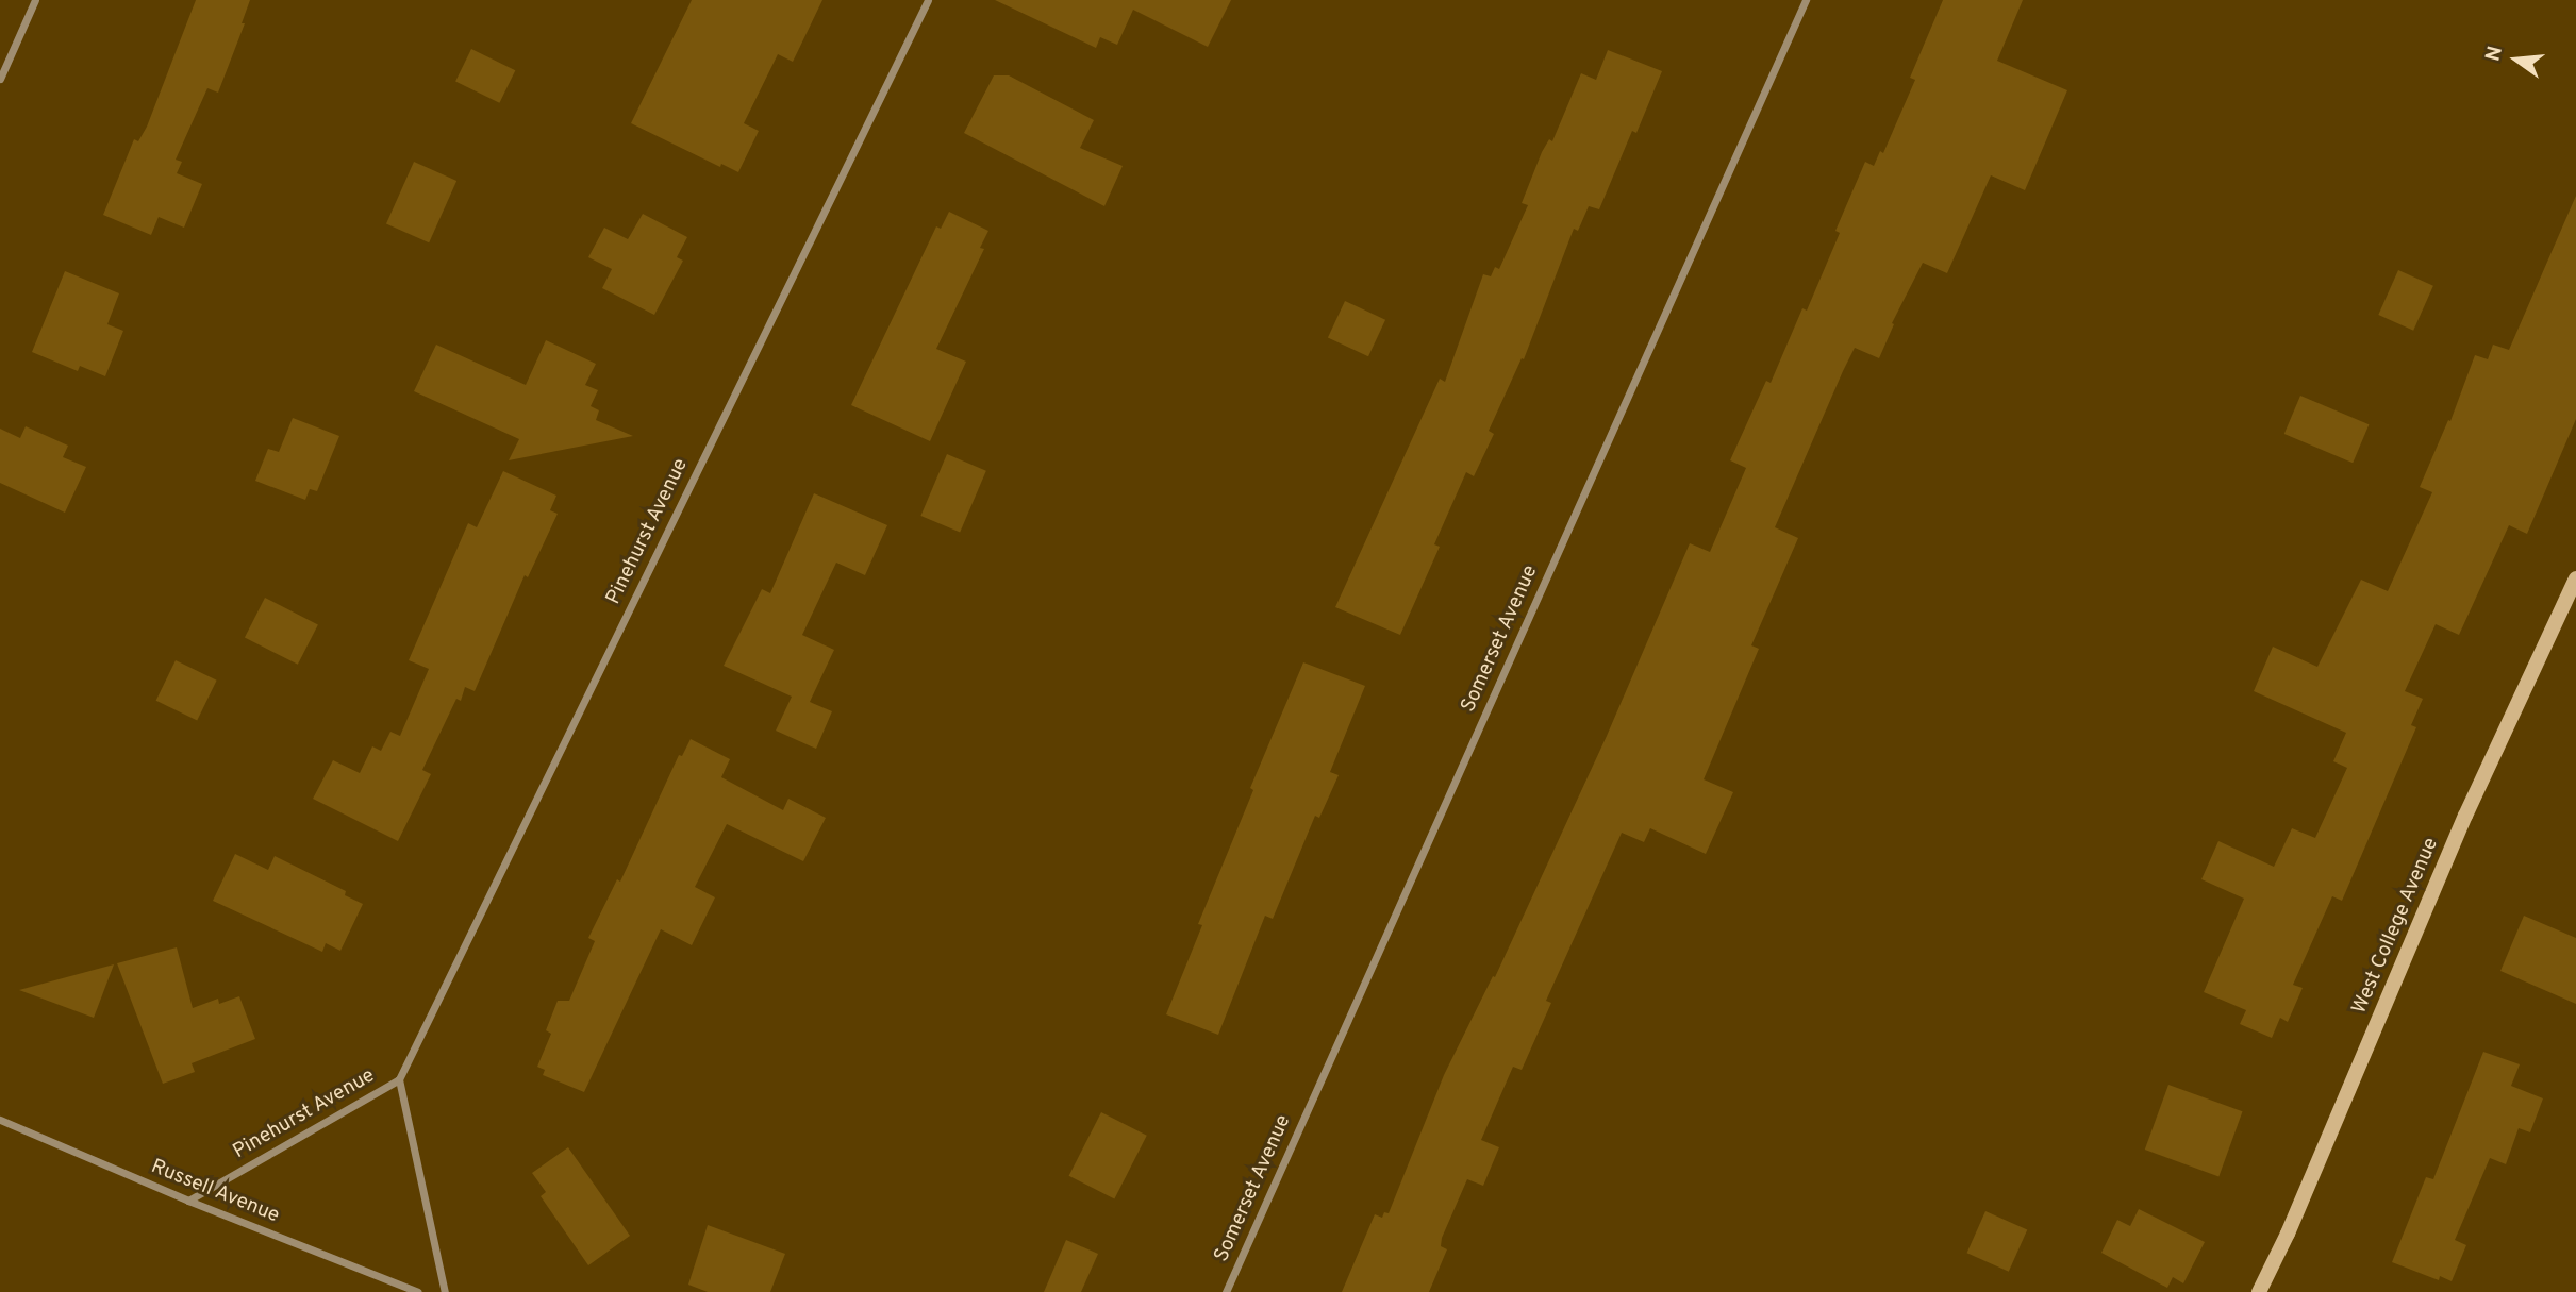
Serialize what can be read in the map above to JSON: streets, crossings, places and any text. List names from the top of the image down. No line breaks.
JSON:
{"streets":{"street":["Pinehurst Avenue","Somerset Avenue","West College Avenue","Russell Avenue"]},"crossings":[["Pinehurst Avenue","Russell Avenue"]],"north":"left"}
